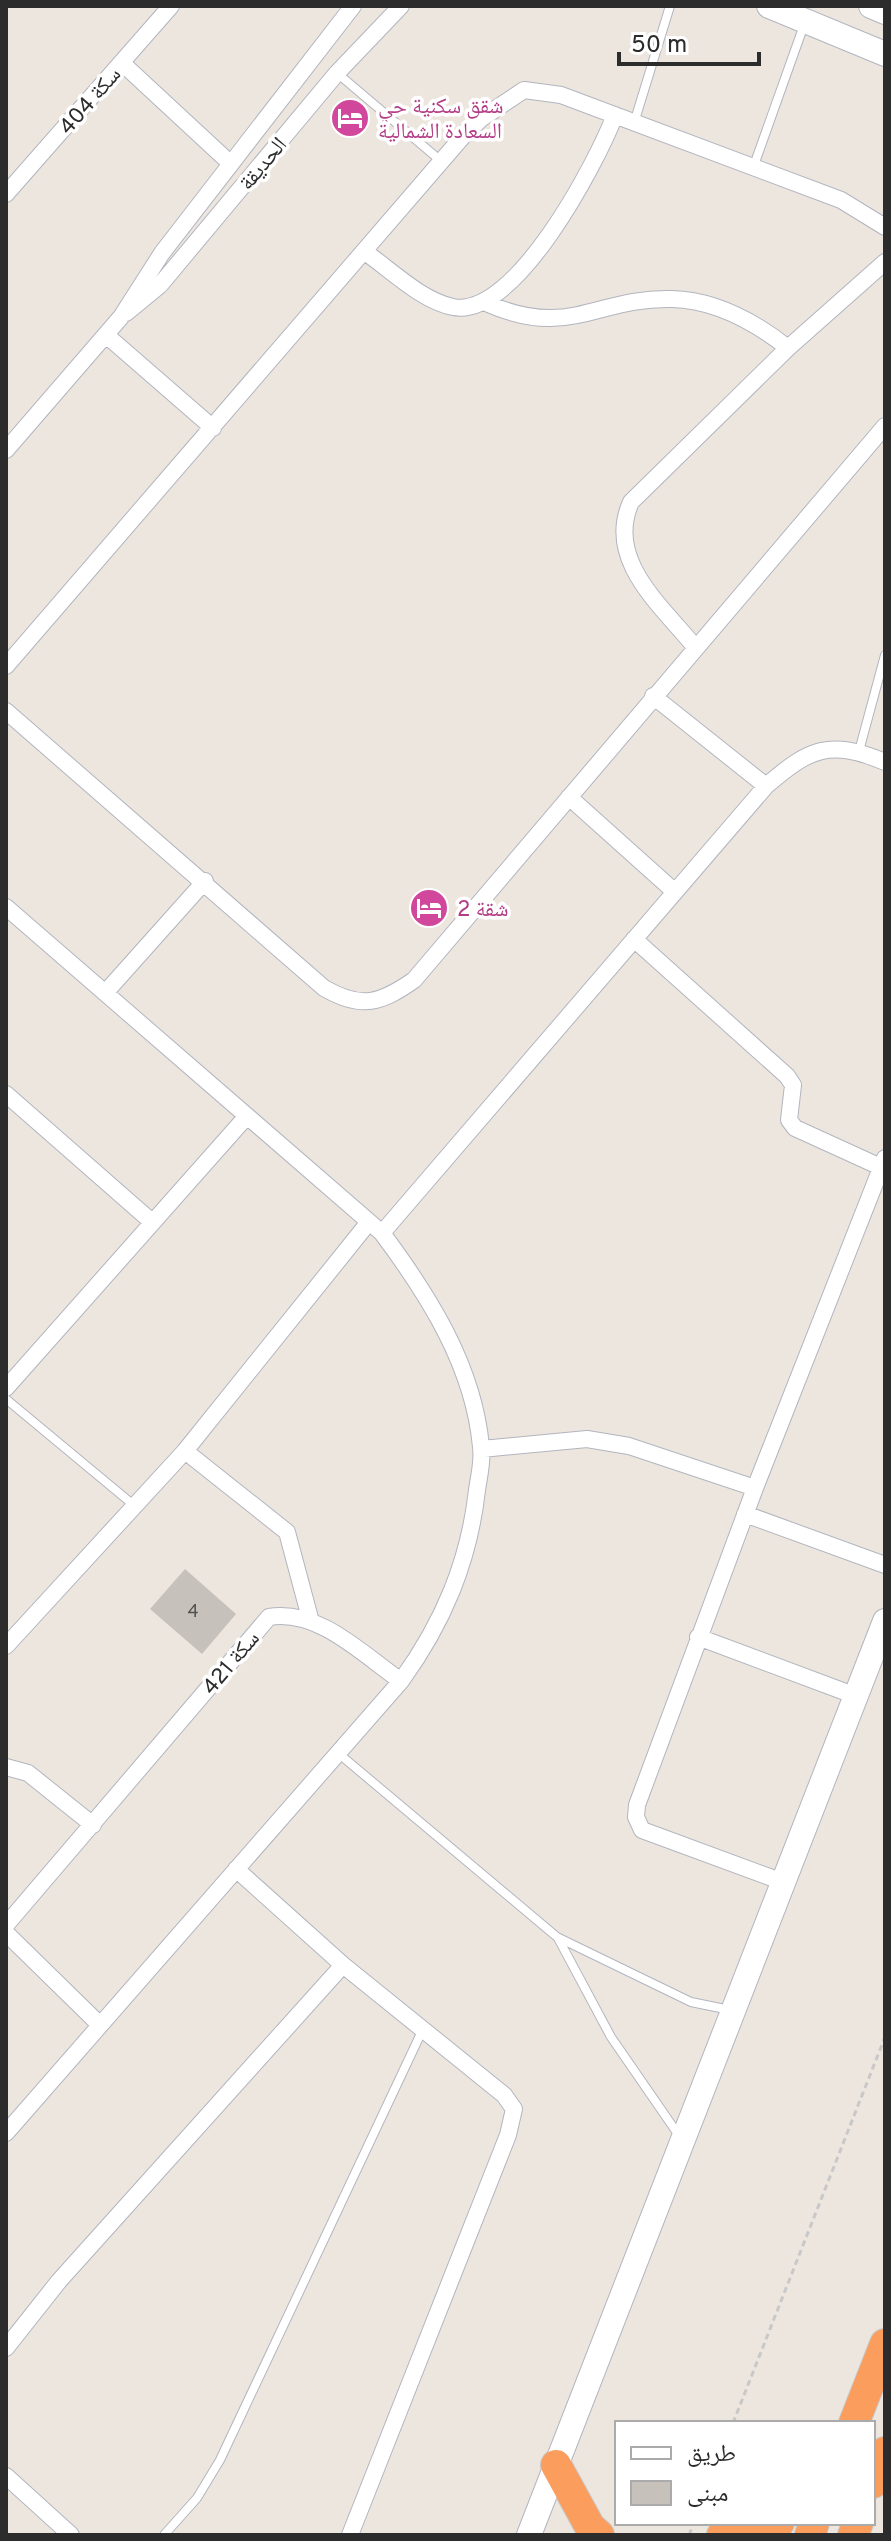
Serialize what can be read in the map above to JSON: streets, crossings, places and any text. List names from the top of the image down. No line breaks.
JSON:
{"streets":{"street":["سكة 404","الحديقة","سكة 421"]},"places":{"hotel":["شقق سكنية حي السعادة الشمالية","شقة 2"]},"house_numbers":["4"],"legend":["طريق","مبنى"],"scale_bar":"50 m"}
